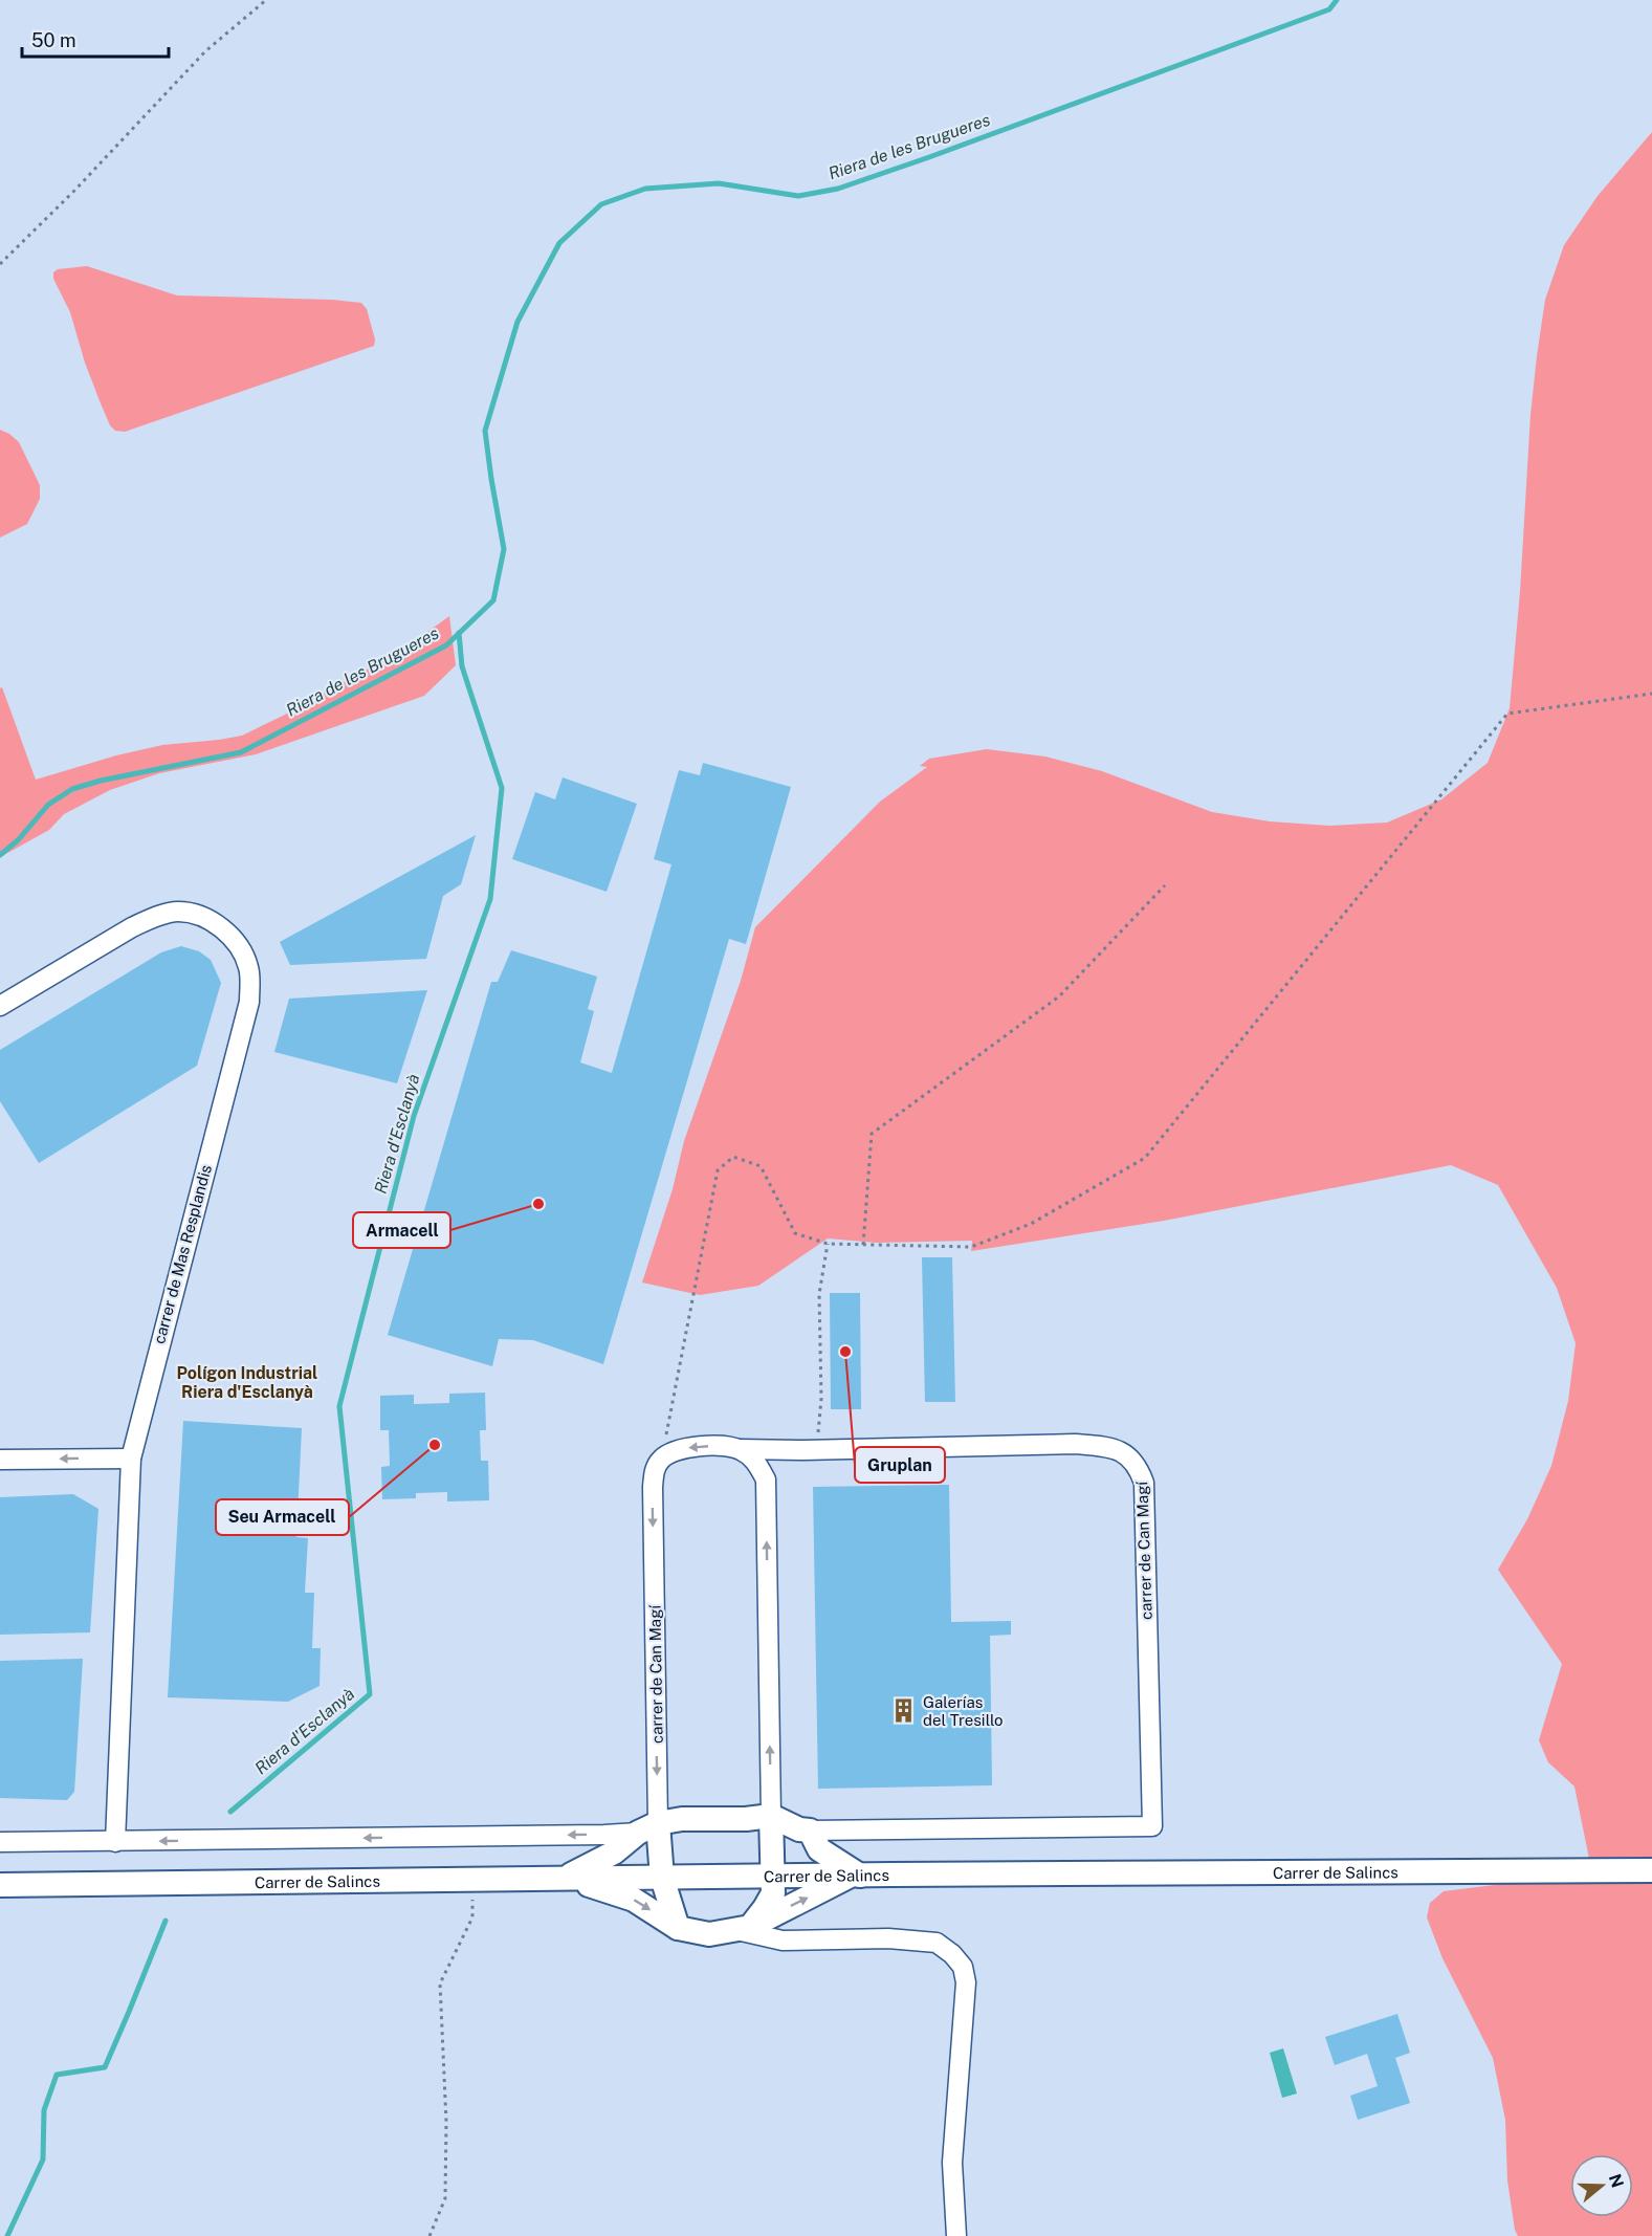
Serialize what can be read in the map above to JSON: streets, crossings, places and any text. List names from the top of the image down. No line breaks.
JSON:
{"streets":{"main road":["Carrer de Salincs"],"street":["carrer de Mas Resplandis","carrer de Can Magí"]},"districts":["Polígon Industrial Riera d'Esclanyà"],"water":["Riera de les Brugueres","Riera d'Esclanyà"],"places":{"other":["Armacell","Gruplan","Seu Armacell"],"building":["Galerías del Tresillo"]},"scale_bar":"50 m","north":"right"}
